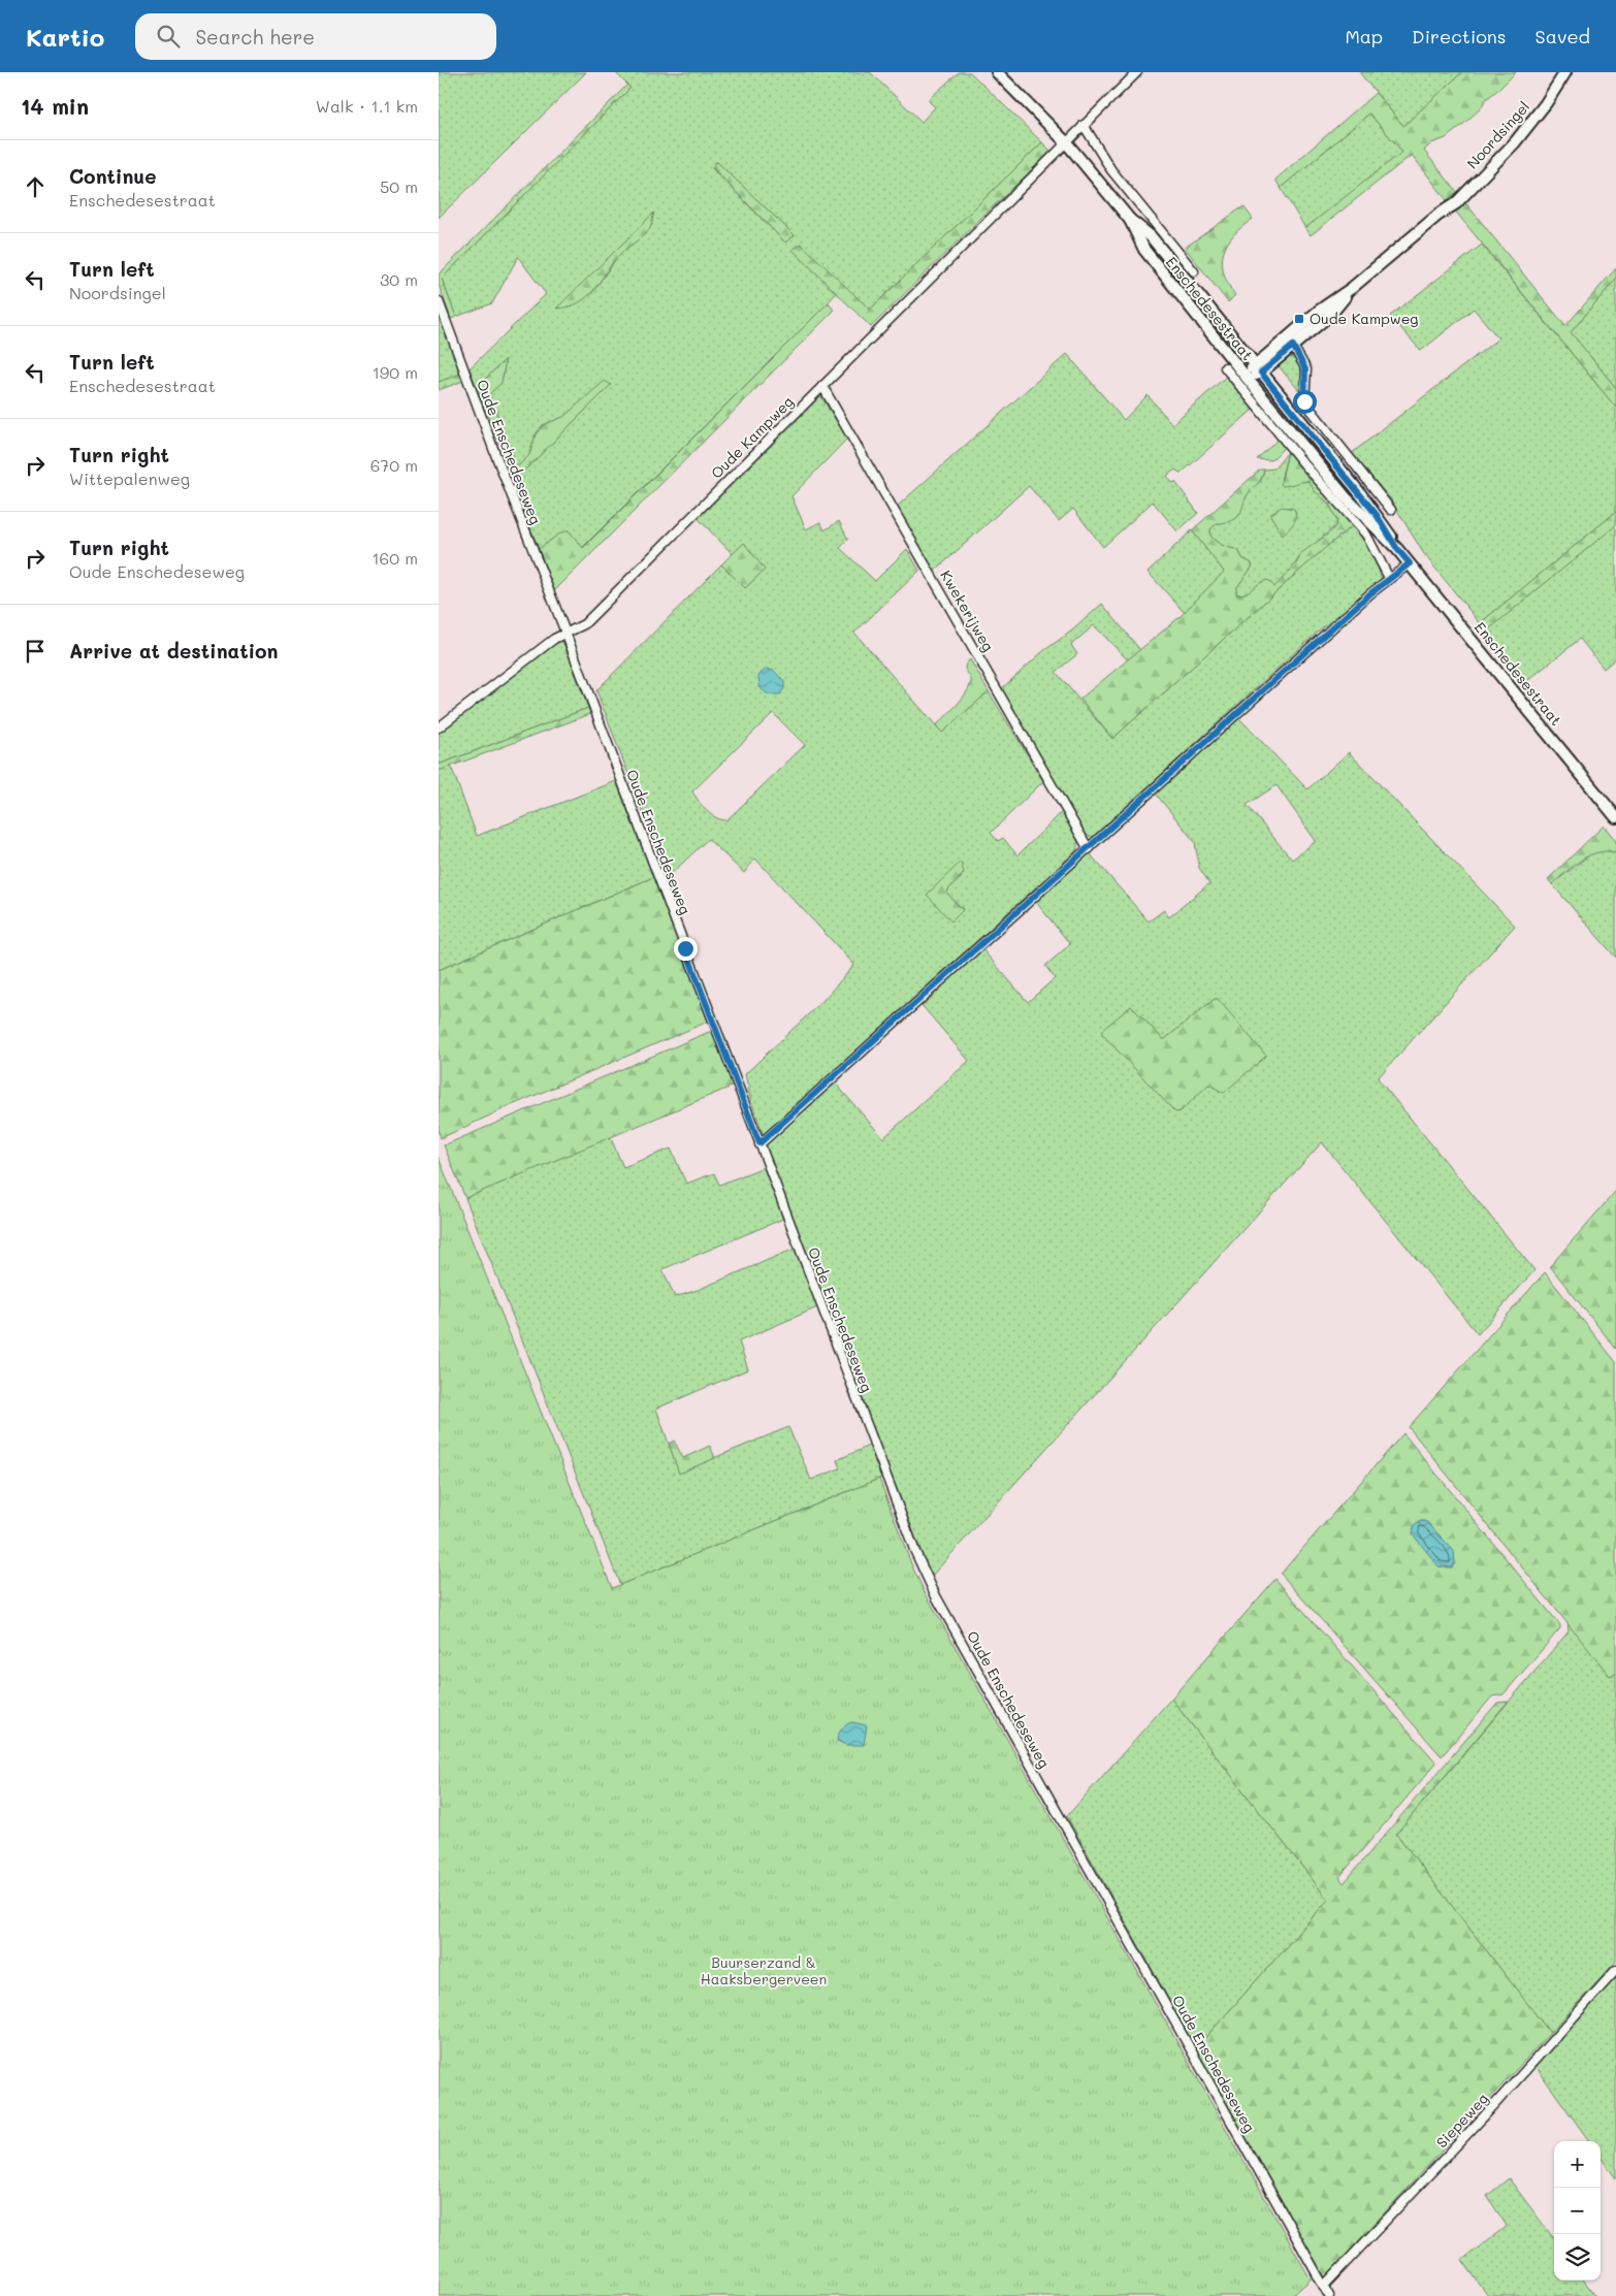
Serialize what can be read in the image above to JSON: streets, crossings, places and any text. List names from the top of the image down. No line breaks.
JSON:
{"streets":{"main road":["Noordsingel","Enschedesestraat"],"street":["Oude Kampweg","Oude Enschedeseweg","Kwekerijweg","Siepeweg"]},"crossings":[["Noordsingel","Enschedesestraat"],["Enschedesestraat","Oude Kampweg"],["Oude Kampweg","Oude Enschedeseweg"],["Oude Kampweg","Kwekerijweg"],["Oude Enschedeseweg","Siepeweg"]],"parks":["Buurserzand & Haaksbergerveen"],"places":{"transit":["Oude Kampweg"]},"page":{"header":"Kartio","search":"Search here","nav":["Map","Directions","Saved"],"heading":["14 min","Walk · 1.1 km"],"list":[["Continue","Enschedesestraat","50 m"],["Turn left","Noordsingel","30 m"],["Turn left","Enschedesestraat","190 m"],["Turn right","Wittepalenweg","670 m"],["Turn right","Oude Enschedeseweg","160 m"],"Arrive at destination"],"map_buttons":["+","−"]}}
